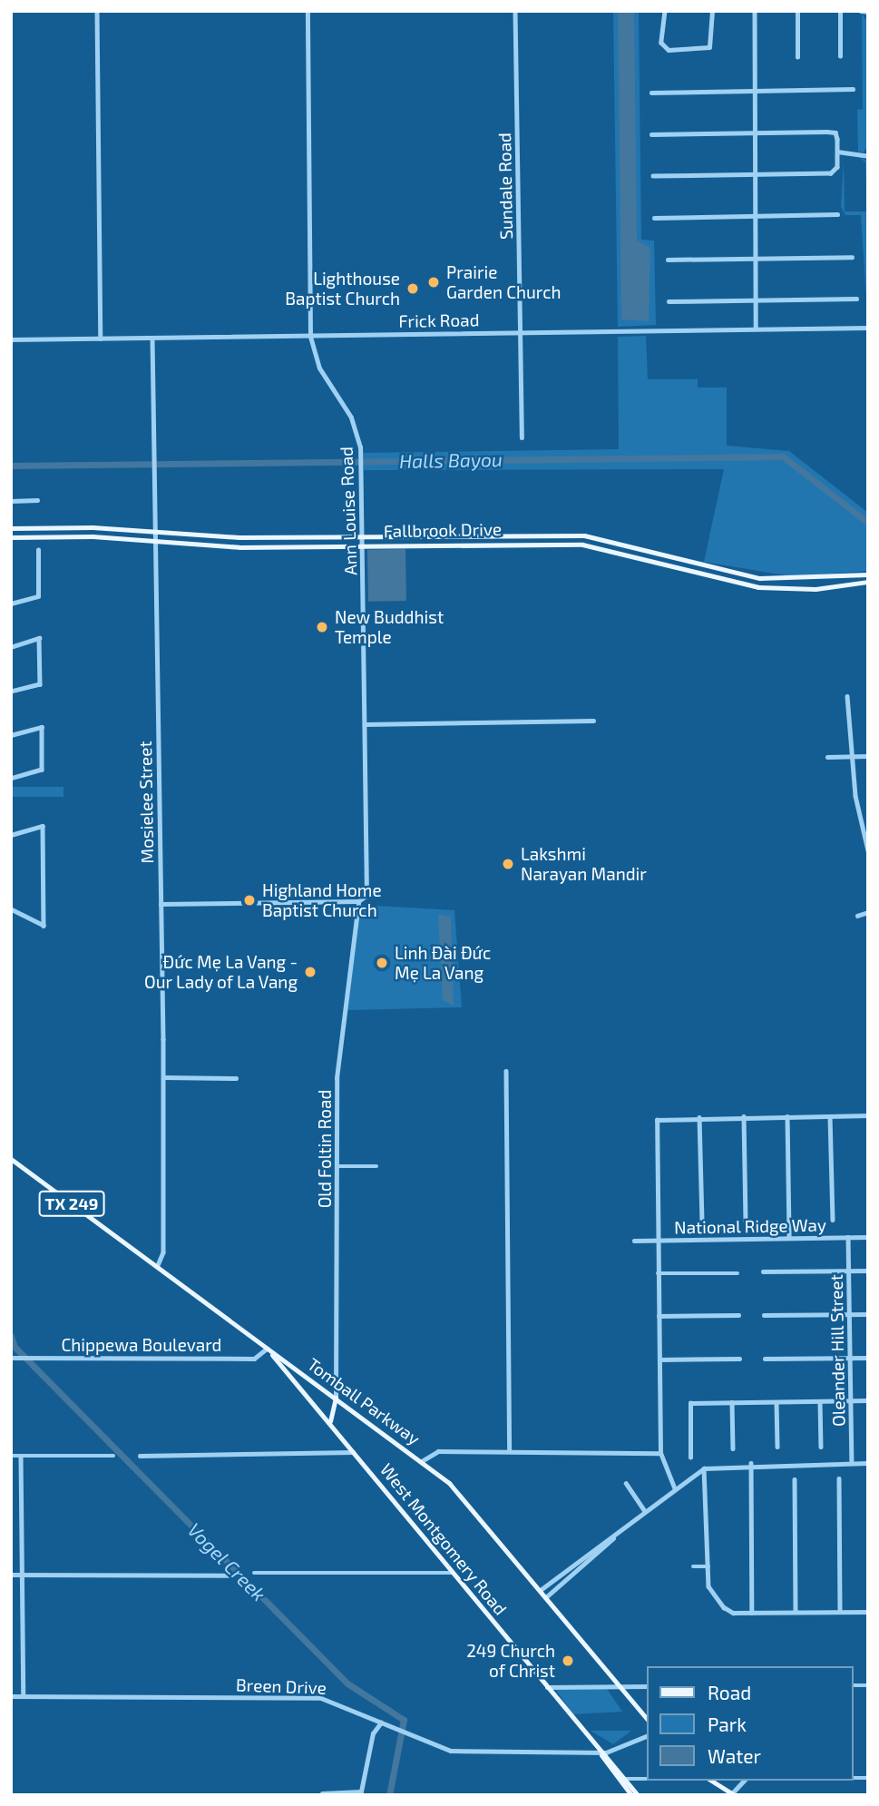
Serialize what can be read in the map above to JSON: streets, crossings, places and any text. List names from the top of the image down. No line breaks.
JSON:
{"streets":{"main road":["Fallbrook Drive","TX 249","Tomball Parkway","West Montgomery Road"],"street":["Sundale Road","Frick Road","Ann Louise Road","Mosielee Street","Old Foltin Road","National Ridge Way","Chippewa Boulevard","Oleander Hill Street","Breen Drive"]},"crossings":[["Sundale Road","Frick Road"],["Frick Road","Ann Louise Road"],["Frick Road","Mosielee Street"],["Ann Louise Road","Fallbrook Drive"],["Ann Louise Road","Old Foltin Road"],["Fallbrook Drive","Mosielee Street"],["Mosielee Street","Tomball Parkway"],["Old Foltin Road","Tomball Parkway"],["National Ridge Way","Oleander Hill Street"],["Chippewa Boulevard","Tomball Parkway"],["Chippewa Boulevard","West Montgomery Road"],["Tomball Parkway","West Montgomery Road"],["West Montgomery Road","Breen Drive"]],"water":["Halls Bayou","Vogel Creek"],"places":["Prairie Garden Church","Lighthouse Baptist Church","New Buddhist Temple","Lakshmi Narayan Mandir","Highland Home Baptist Church","Linh Đài Đức Mẹ La Vang","Đức Mẹ La Vang - Our Lady of La Vang","249 Church of Christ"],"legend":["Road","Park","Water"]}
